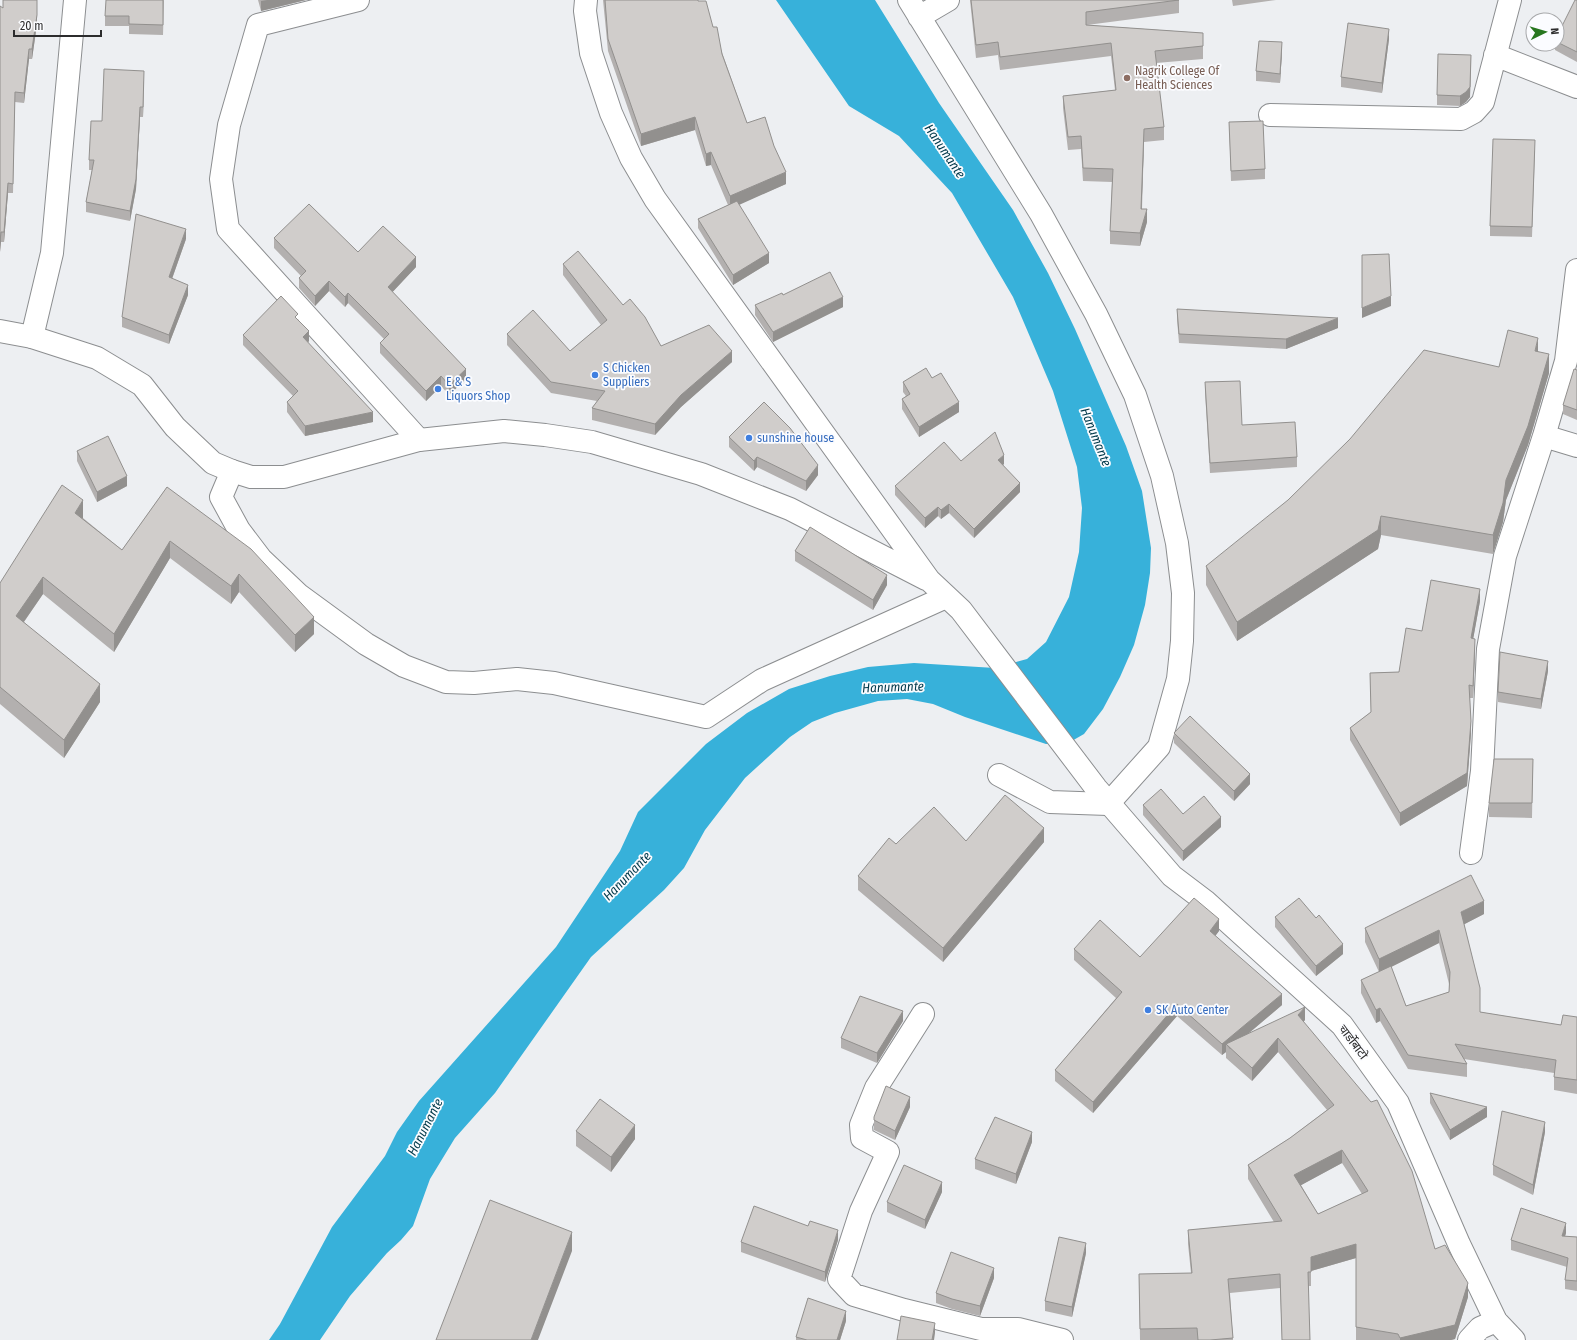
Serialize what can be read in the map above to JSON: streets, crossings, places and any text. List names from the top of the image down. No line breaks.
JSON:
{"streets":{"street":["चार्डोबाटो"]},"water":["Hanumante"],"places":["Nagrik College Of Health Sciences","S Chicken Suppliers","E & S Liquors Shop","sunshine house","SK Auto Center"],"scale_bar":"20 m","north":"right"}
